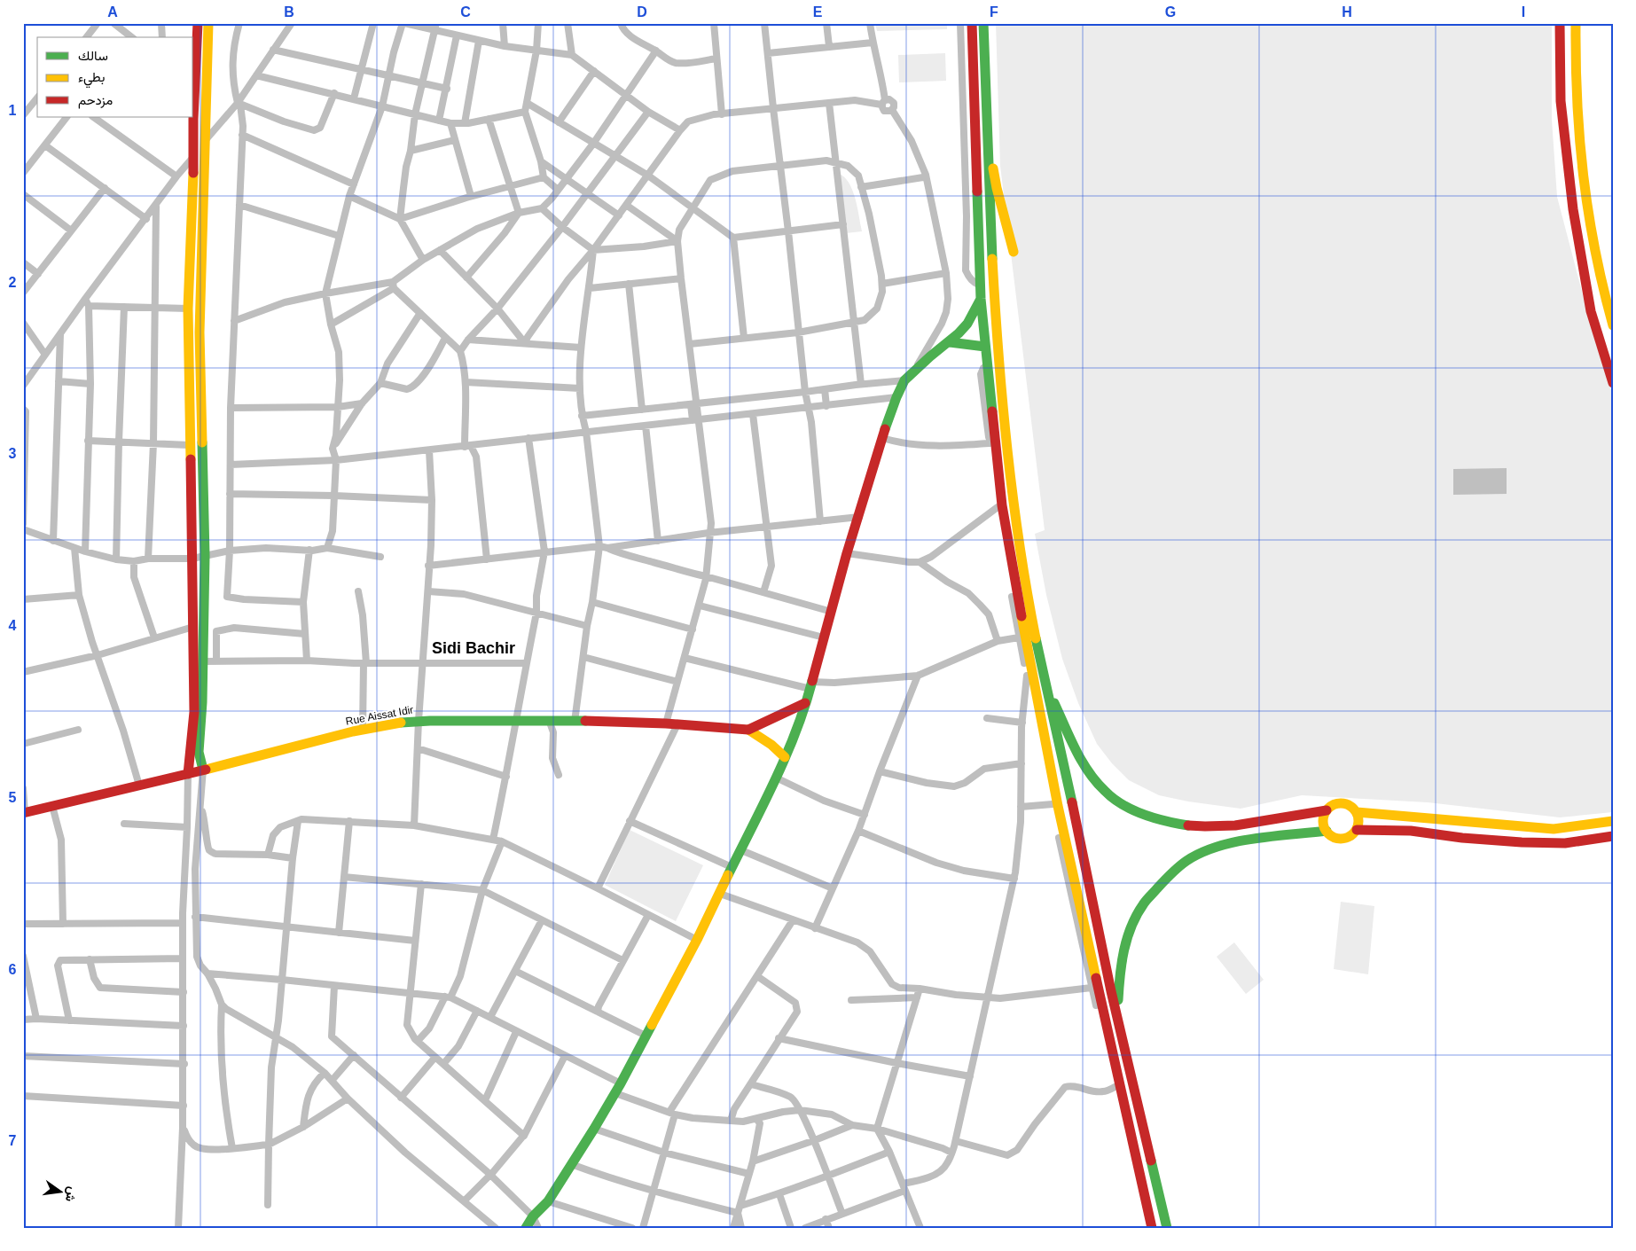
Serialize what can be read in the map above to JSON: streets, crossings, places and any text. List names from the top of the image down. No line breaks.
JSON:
{"streets":{"main road":["Rue Aissat Idir"]},"districts":["Sidi Bachir"],"legend":["سالك","بطيء","مزدحم"],"north":"right","grid":{"columns":["A","B","C","D","E","F","G","H","I"],"rows":["1","2","3","4","5","6","7"]}}
